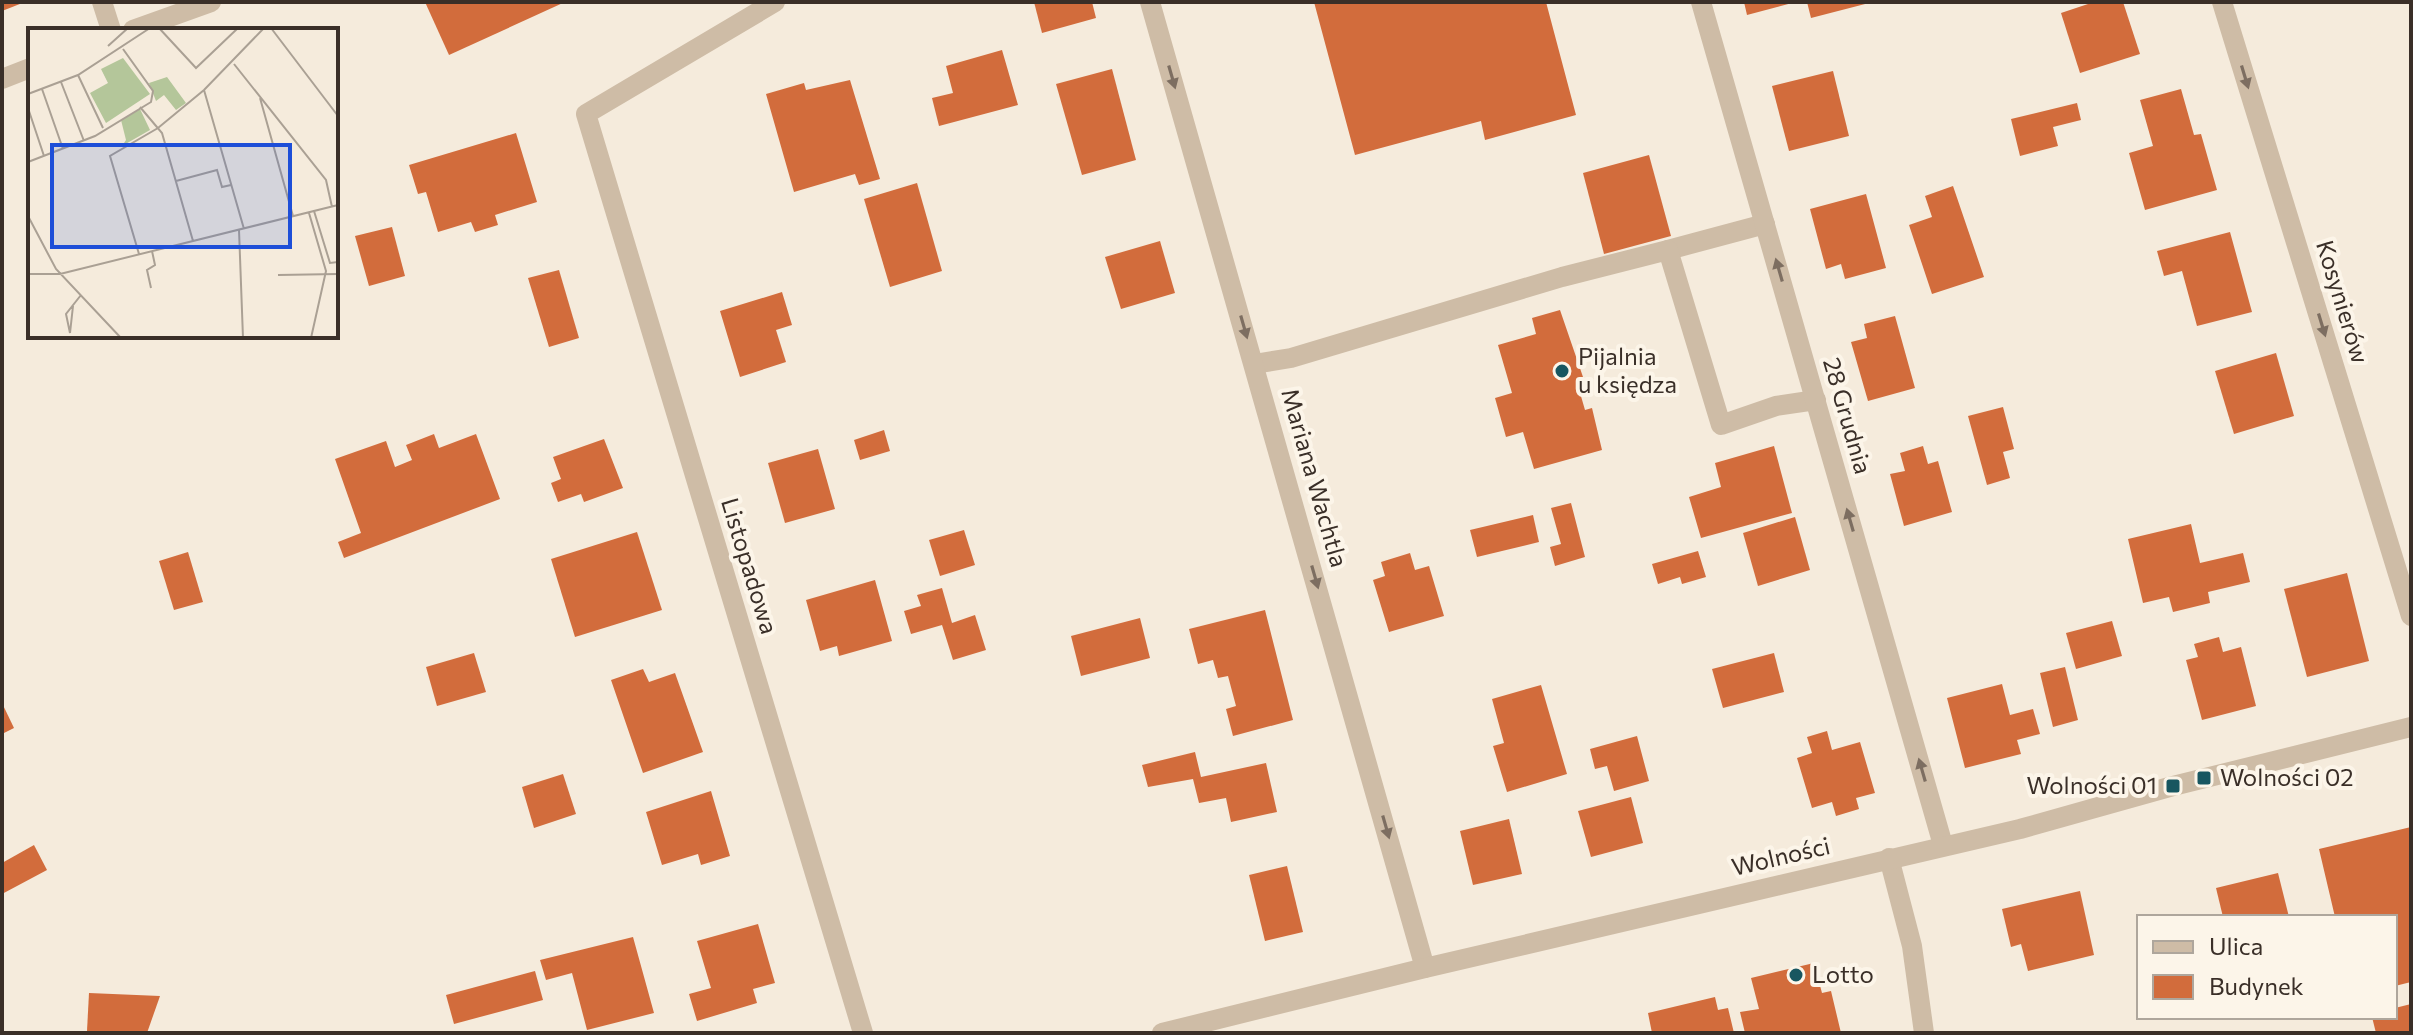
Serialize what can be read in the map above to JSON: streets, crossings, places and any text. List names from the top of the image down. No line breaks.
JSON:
{"streets":{"street":["Kosynierów","28 Grudnia","Mariana Wachtla","Listopadowa","Wolności"]},"crossings":[["28 Grudnia","Wolności"],["Mariana Wachtla","Wolności"]],"one_way":["Kosynierów","28 Grudnia","Mariana Wachtla"],"places":{"other":["Pijalnia u księdza","Lotto"],"transit":["Wolności 02","Wolności 01"]},"legend":["Ulica","Budynek"]}
